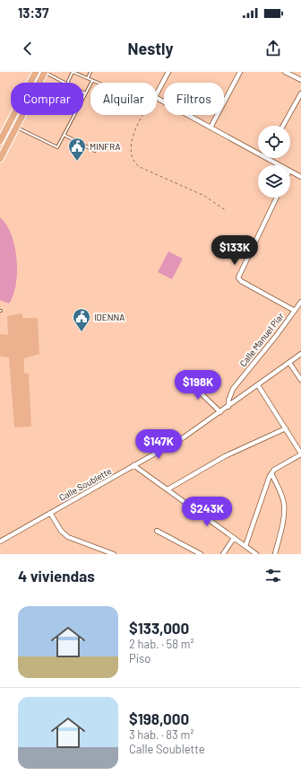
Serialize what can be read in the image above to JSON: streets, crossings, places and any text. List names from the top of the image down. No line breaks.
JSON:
{"streets":{"street":["Calle Manuel Piar","Calle Soublette"]},"crossings":[["Calle Manuel Piar","Calle Soublette"]],"places":{"public building":["MINFRA","IDENNA"]},"page":{"status":"13:37","header":"Nestly","chip":["Comprar","Alquilar","Filtros"],"price":["$133K","$198K","$147K","$243K"],"heading":"4 viviendas","list":[{"name":"$133,000","note":"2 hab. · 58 m² · Piso"},{"name":"$198,000","note":"3 hab. · 83 m² · Calle Soublette"}]}}
